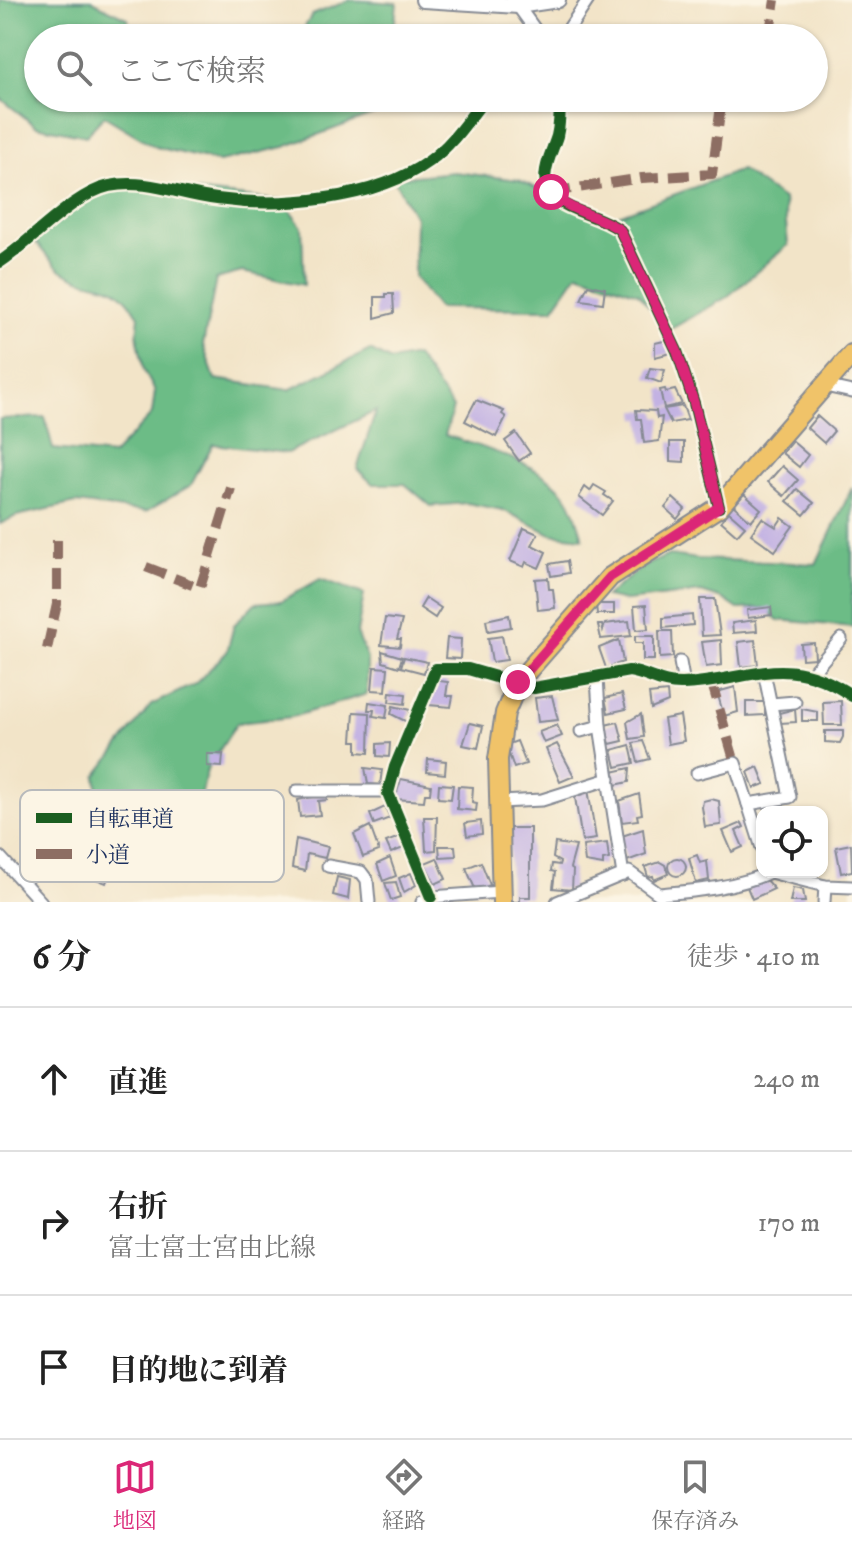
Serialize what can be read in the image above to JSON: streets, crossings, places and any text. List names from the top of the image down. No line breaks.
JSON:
{"legend":["自転車道","小道"],"page":{"search":"ここで検索","heading":["6 分","徒歩 · 410 m"],"list":[["直進","240 m"],["右折","富士富士宮由比線","170 m"],"目的地に到着"],"nav":["地図","経路","保存済み"]}}
